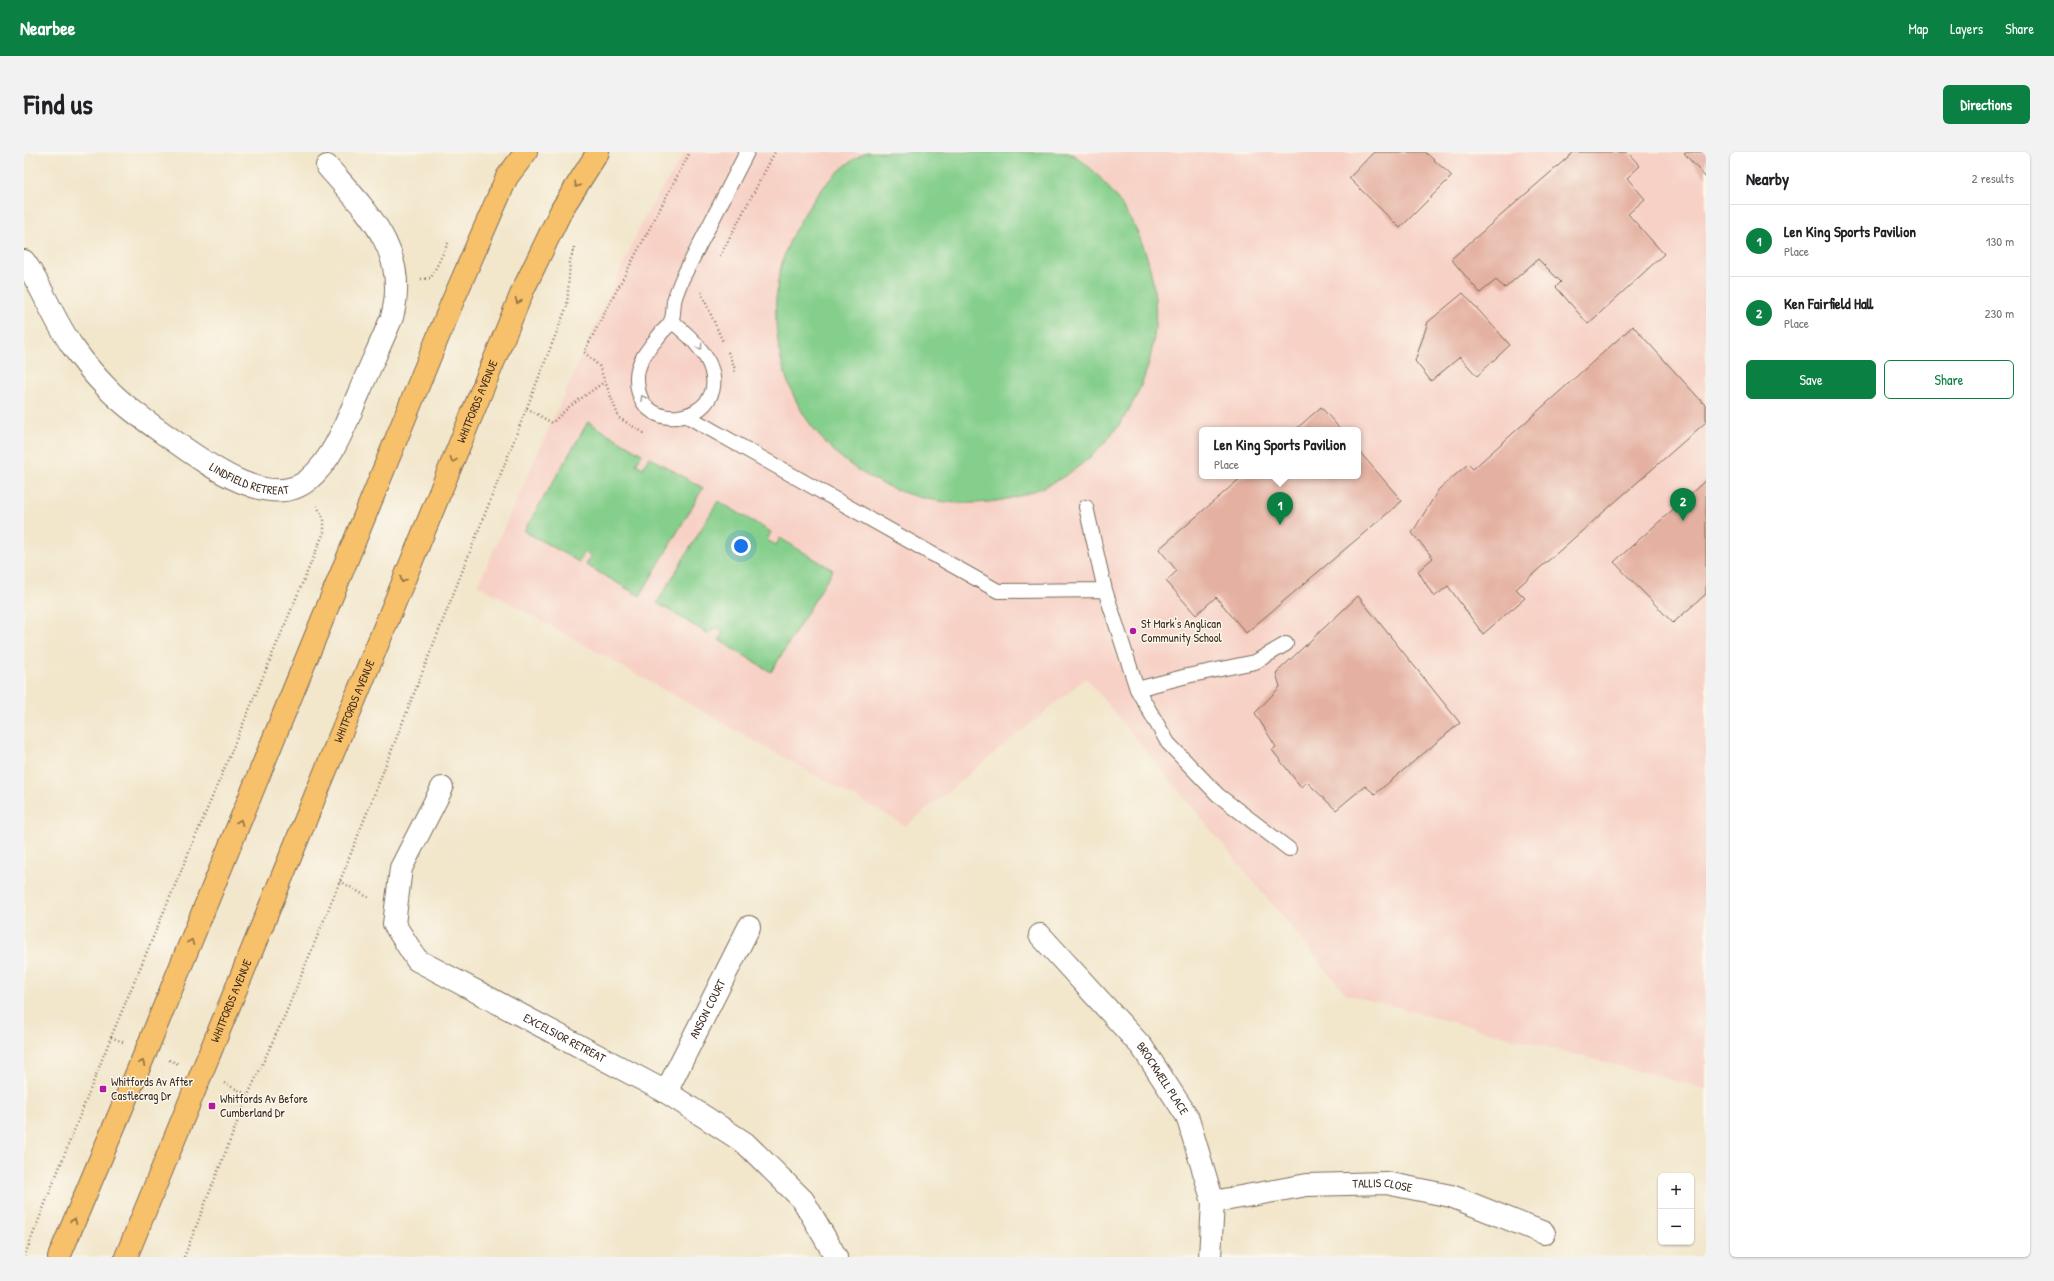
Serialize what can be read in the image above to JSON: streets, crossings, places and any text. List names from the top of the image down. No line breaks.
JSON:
{"streets":{"main road":["WHITFORDS AVENUE"],"street":["LINDFIELD RETREAT","ANSON COURT","EXCELSIOR RETREAT","BROCKWELL PLACE","TALLIS CLOSE"]},"crossings":[["ANSON COURT","EXCELSIOR RETREAT"],["BROCKWELL PLACE","TALLIS CLOSE"]],"places":{"other":["St Mark's Anglican Community School"],"transit":["Whitfords Av After Castlecrag Dr","Whitfords Av Before Cumberland Dr"]},"page":{"header":"Nearbee","nav":["Map","Layers","Share"],"title":"Find us","buttons":["Directions",["Save","Share"]],"heading":["Nearby","2 results"],"list":[{"mark":"1","name":"Len King Sports Pavilion","note":"Place","value":"130 m"},{"mark":"2","name":"Ken Fairfield Hall","note":"Place","value":"230 m"}],"popup":["Len King Sports Pavilion","Place"],"pins":["2","1"],"map_buttons":["+","−"]}}
